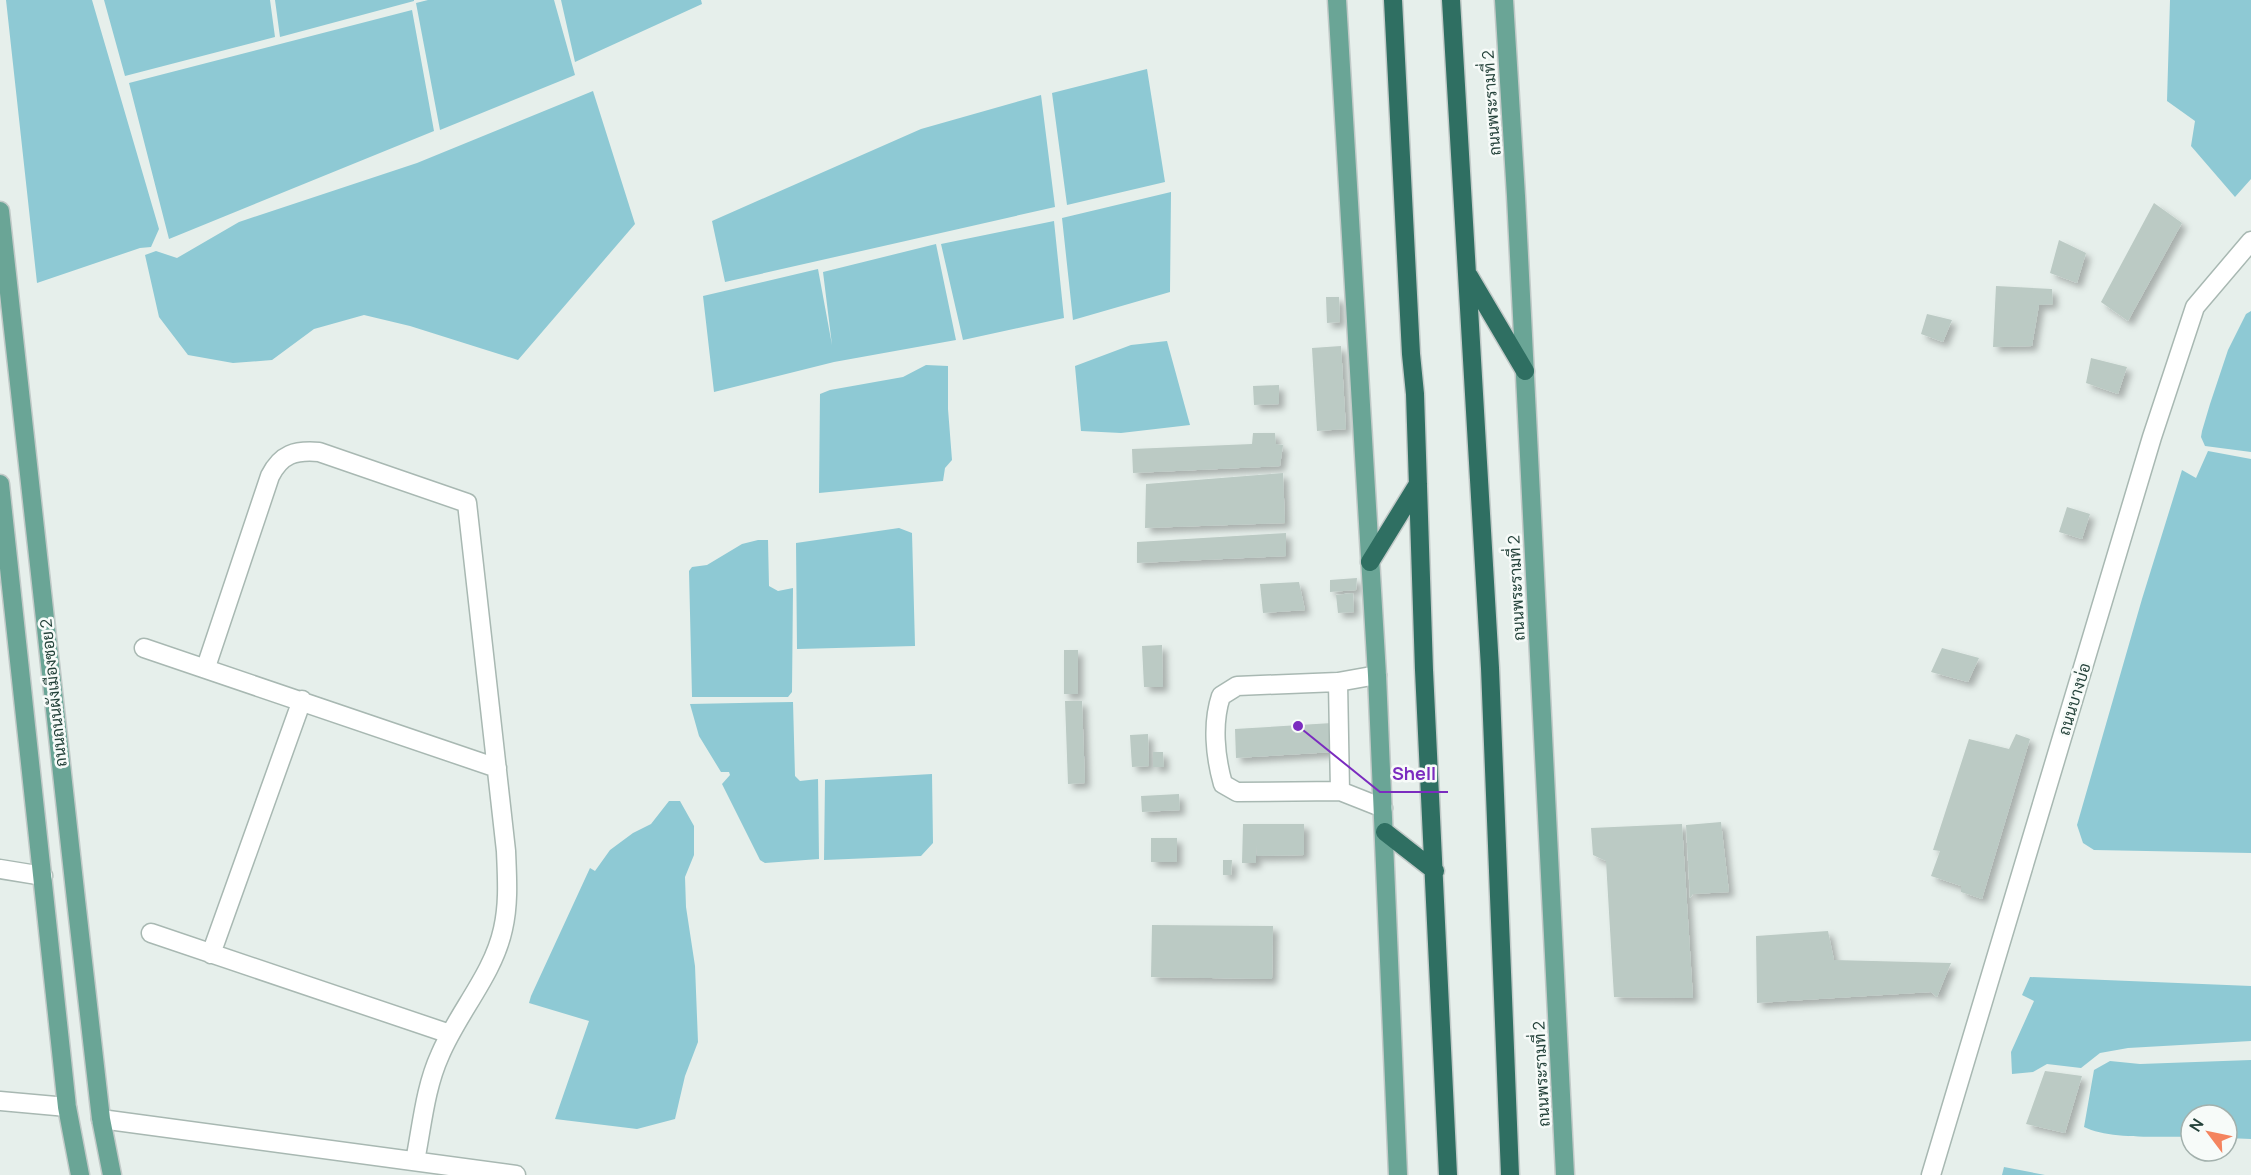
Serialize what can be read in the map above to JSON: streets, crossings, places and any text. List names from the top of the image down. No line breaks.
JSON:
{"streets":{"highway":["ถนนพระรามที่ 2"],"main road":["ถนนถนนผังเมืองซอย 2"],"street":["ถนนบางบ่อ"]},"places":["Shell"],"north":"top left"}
